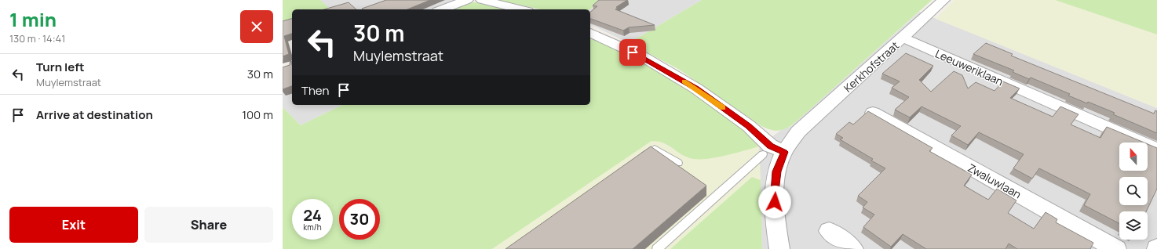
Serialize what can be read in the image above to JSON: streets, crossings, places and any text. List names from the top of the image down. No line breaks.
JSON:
{"streets":{"street":["Kerkhofstraat","Leeuweriklaan","Zwaluwlaan"]},"crossings":[["Kerkhofstraat","Leeuweriklaan"]],"north":"top","page":{"heading":["1 min","130 m · 14:41"],"turn":["30 m","Muylemstraat"],"list":[{"name":"Turn left","note":"Muylemstraat","value":"30 m"},{"name":"Arrive at destination","value":"100 m"}],"then":"Then","speed":"24 km/h","limit":"30","buttons":["Exit","Share"]}}
